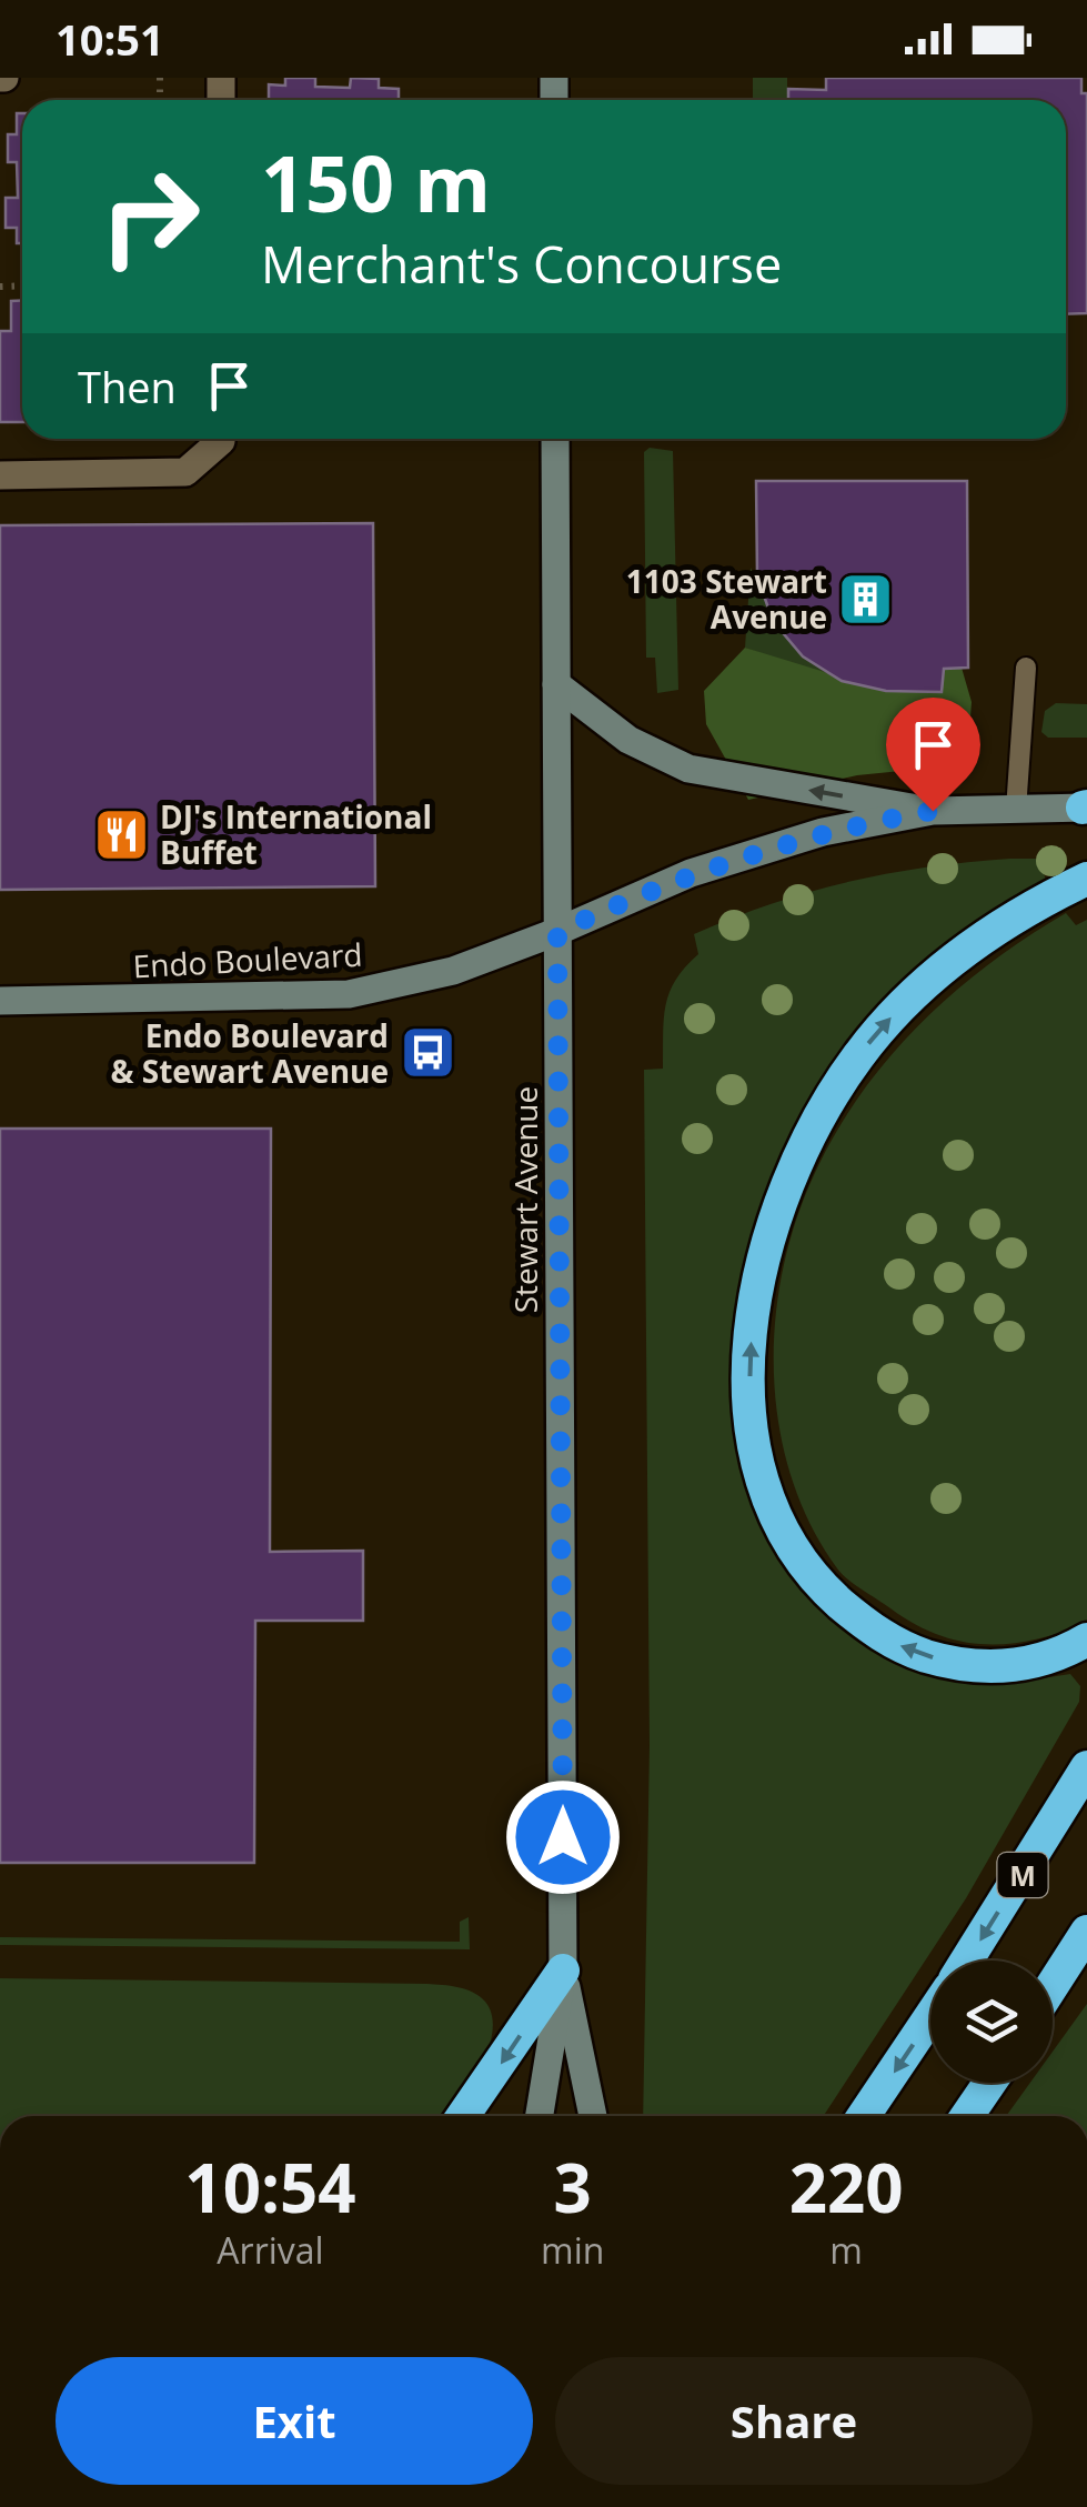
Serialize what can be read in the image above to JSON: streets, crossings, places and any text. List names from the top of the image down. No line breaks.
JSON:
{"streets":{"highway":["M"],"main road":["Endo Boulevard","Stewart Avenue"]},"crossings":[["Endo Boulevard","Stewart Avenue"]],"places":{"building":["1103 Stewart Avenue"],"restaurant":["DJ's International Buffet"],"bus stop":["Endo Boulevard & Stewart Avenue"]},"page":{"status":"10:51","turn":["150 m","Merchant's Concourse"],"then":"Then","eta":["10:54","Arrival","3","min","220","m"],"buttons":["Exit","Share"]}}
